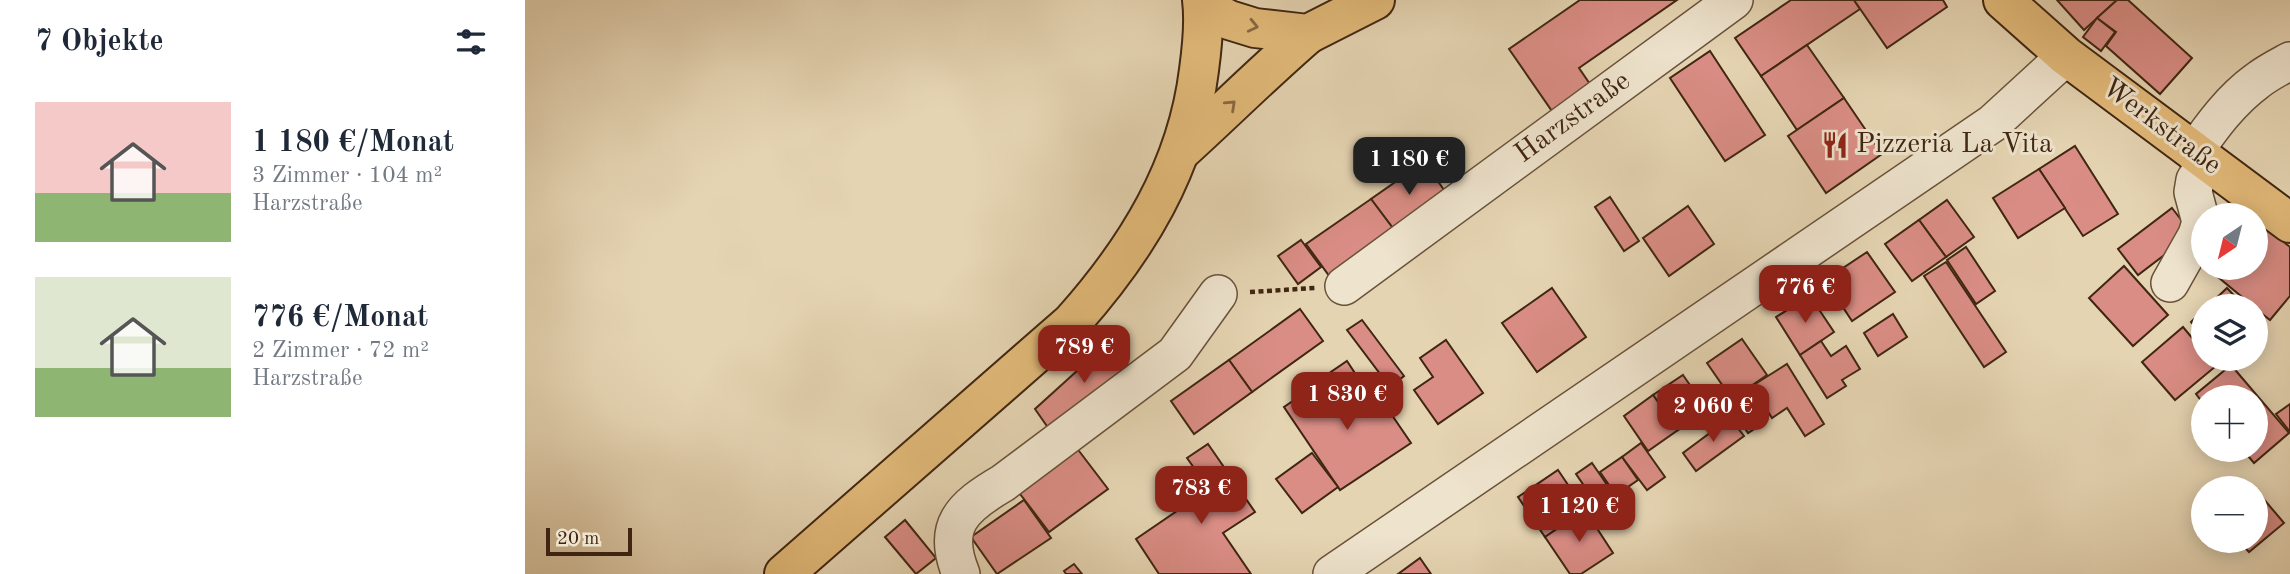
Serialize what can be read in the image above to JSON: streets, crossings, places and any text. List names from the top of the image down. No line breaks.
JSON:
{"streets":{"main road":["Werkstraße"],"street":["Harzstraße"]},"places":{"restaurant":["Pizzeria La Vita"]},"scale_bar":"20 m","north":"bottom left","page":{"heading":"7 Objekte","list":[{"name":"1 180 €/Monat","note":"3 Zimmer · 104 m² · Harzstraße"},{"name":"776 €/Monat","note":"2 Zimmer · 72 m² · Harzstraße"}],"price":["1 180 €","776 €","789 €","1 830 €","2 060 €","783 €","1 120 €"],"map_buttons":["+","−"],"scale":"20 m"}}
